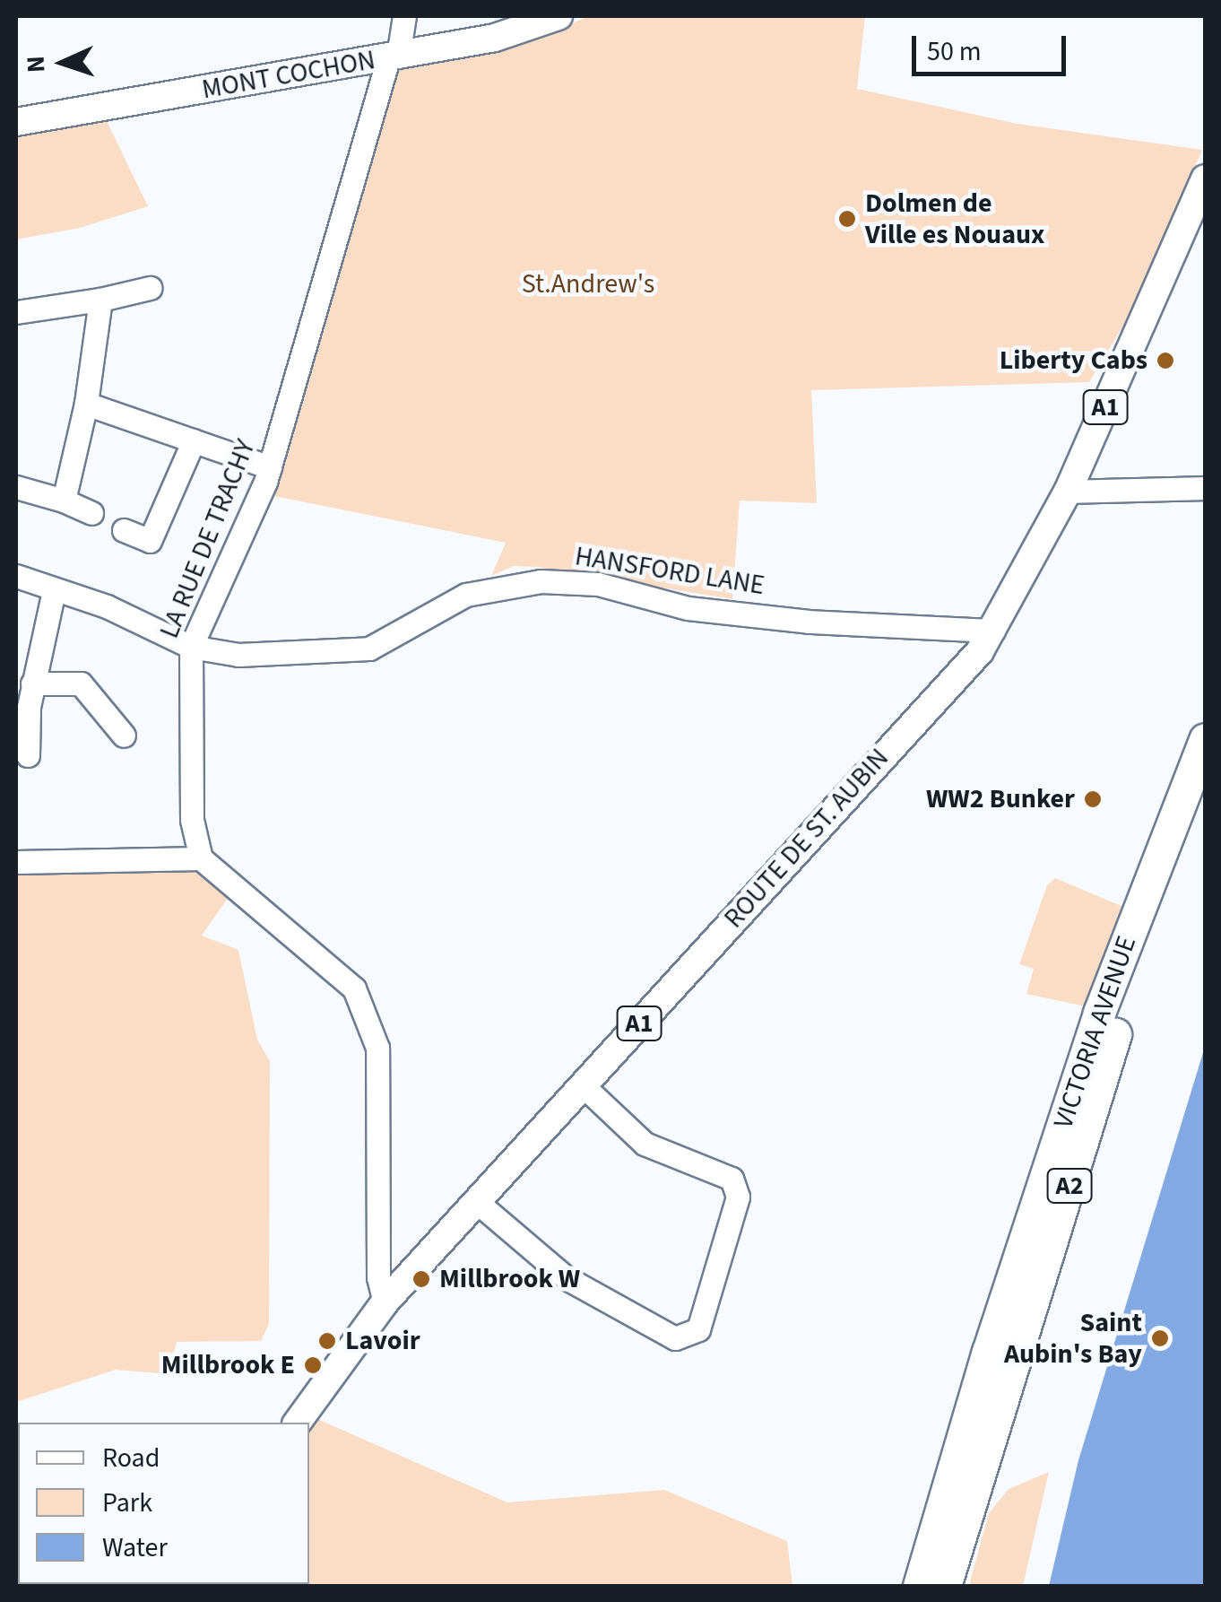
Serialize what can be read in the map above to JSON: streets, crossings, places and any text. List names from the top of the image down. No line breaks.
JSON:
{"streets":{"highway":["VICTORIA AVENUE","A2"],"main road":["MONT COCHON","A1","ROUTE DE ST. AUBIN"],"street":["LA RUE DE TRACHY","HANSFORD LANE"]},"crossings":[["MONT COCHON","LA RUE DE TRACHY"],["LA RUE DE TRACHY","HANSFORD LANE"],["HANSFORD LANE","ROUTE DE ST. AUBIN"]],"parks":["St.Andrew's"],"places":["Dolmen de Ville es Nouaux","Liberty Cabs","WW2 Bunker","Millbrook W","Saint Aubin's Bay","Lavoir","Millbrook E"],"legend":["Road","Park","Water"],"scale_bar":"50 m","north":"left"}
